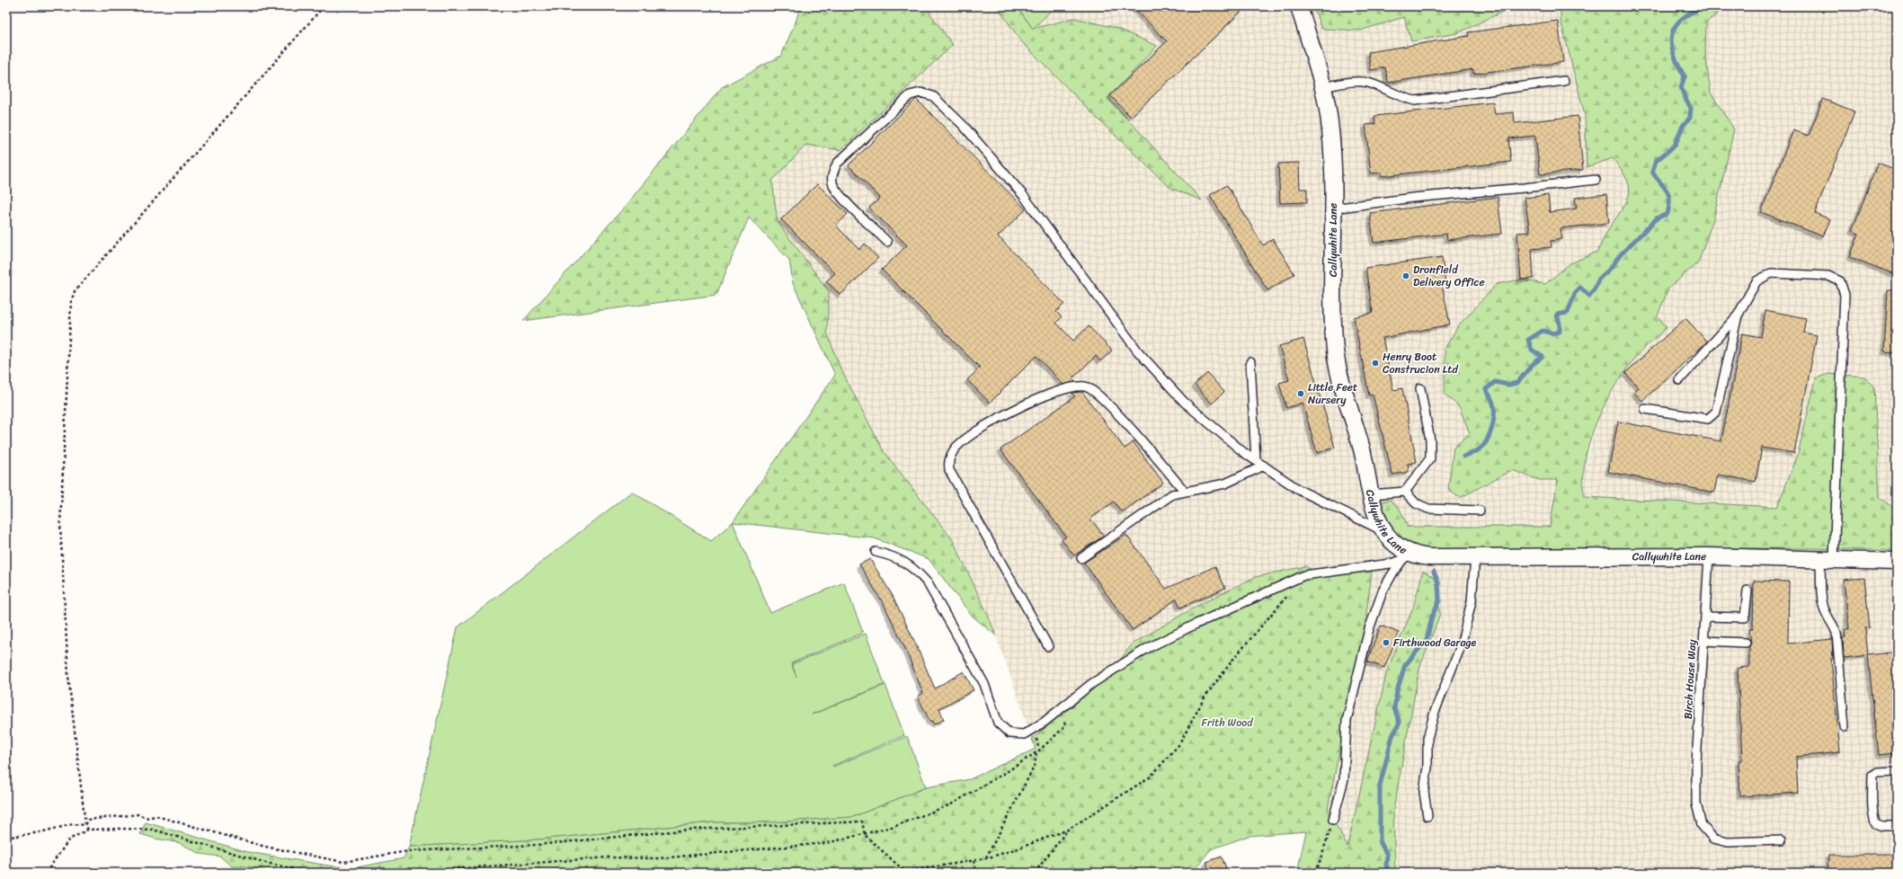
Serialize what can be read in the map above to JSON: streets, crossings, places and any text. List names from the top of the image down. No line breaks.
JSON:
{"streets":{"street":["Callywhite Lane"],"lane":["Birch House Way"]},"crossings":[["Callywhite Lane","Birch House Way"]],"parks":["Frith Wood"],"places":["Dronfield Delivery Office","Henry Boot Construcion Ltd","Little Feet Nursery","Firthwood Garage"]}
